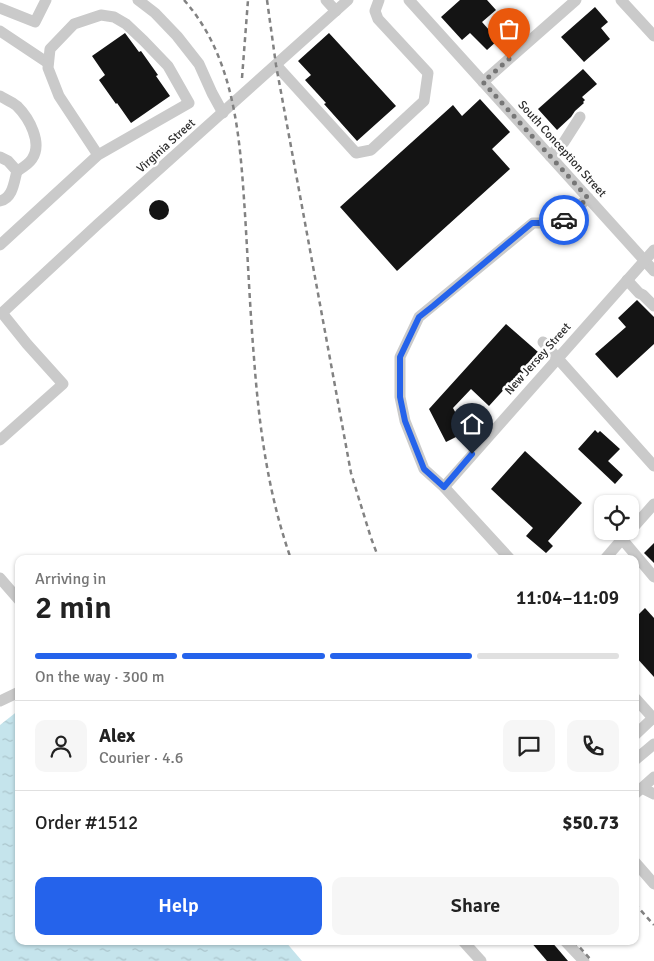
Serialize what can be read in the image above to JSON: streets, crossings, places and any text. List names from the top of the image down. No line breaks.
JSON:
{"streets":{"street":["Virginia Street","South Conception Street","New Jersey Street"]},"crossings":[["South Conception Street","New Jersey Street"]],"page":{"heading":["2 min","Arriving in","11:04–11:09"],"panel":["Alex","Courier · 4.6","Order #1512","$50.73"],"bar":"On the way · 300 m","buttons":["Help","Share"]}}
